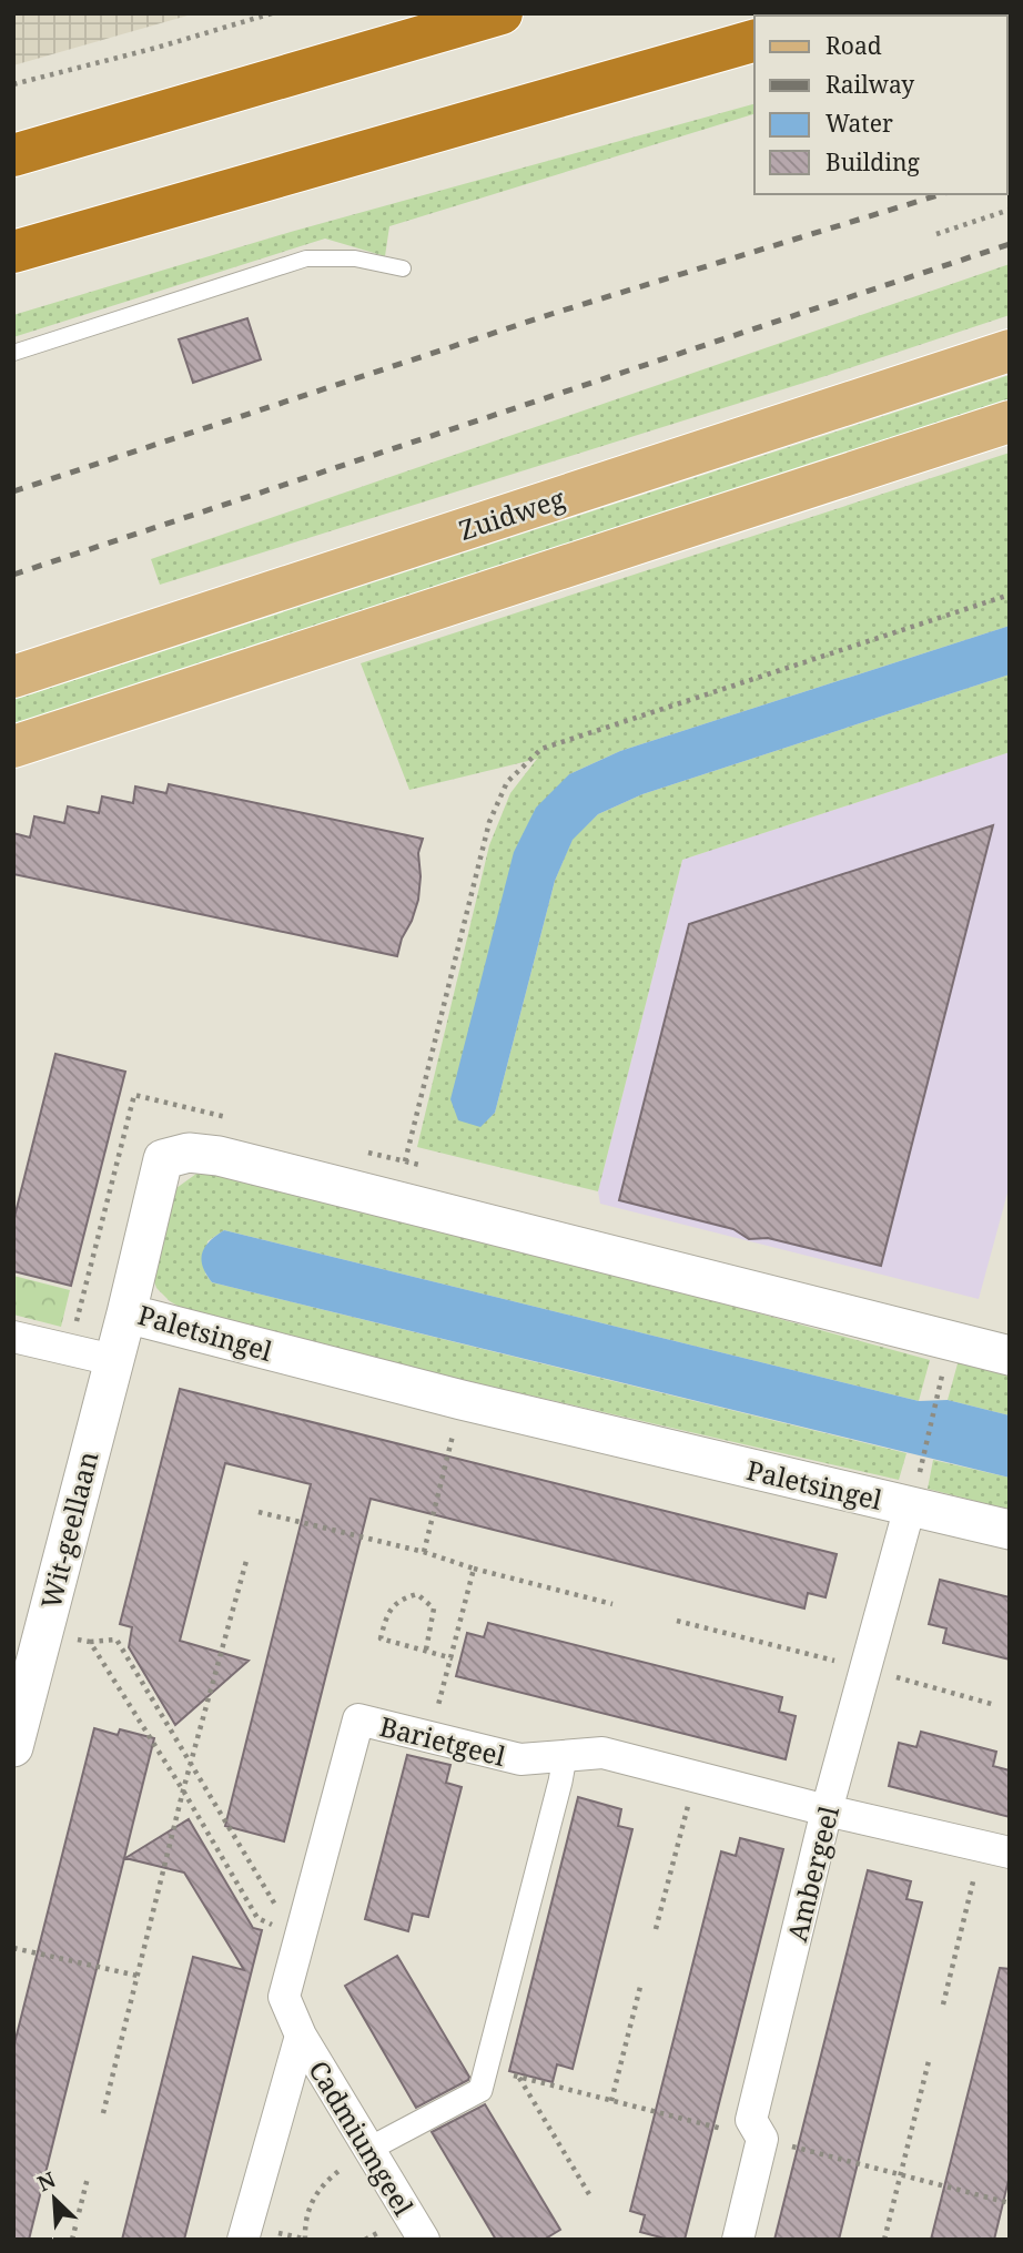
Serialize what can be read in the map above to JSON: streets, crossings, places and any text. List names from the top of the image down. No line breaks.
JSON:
{"streets":{"main road":["Zuidweg"],"street":["Paletsingel","Wit-geellaan","Barietgeel","Ambergeel","Cadmiumgeel"]},"crossings":[["Paletsingel","Wit-geellaan"],["Paletsingel","Ambergeel"],["Barietgeel","Ambergeel"],["Barietgeel","Cadmiumgeel"]],"legend":["Road","Railway","Water","Building"],"north":"top left"}
